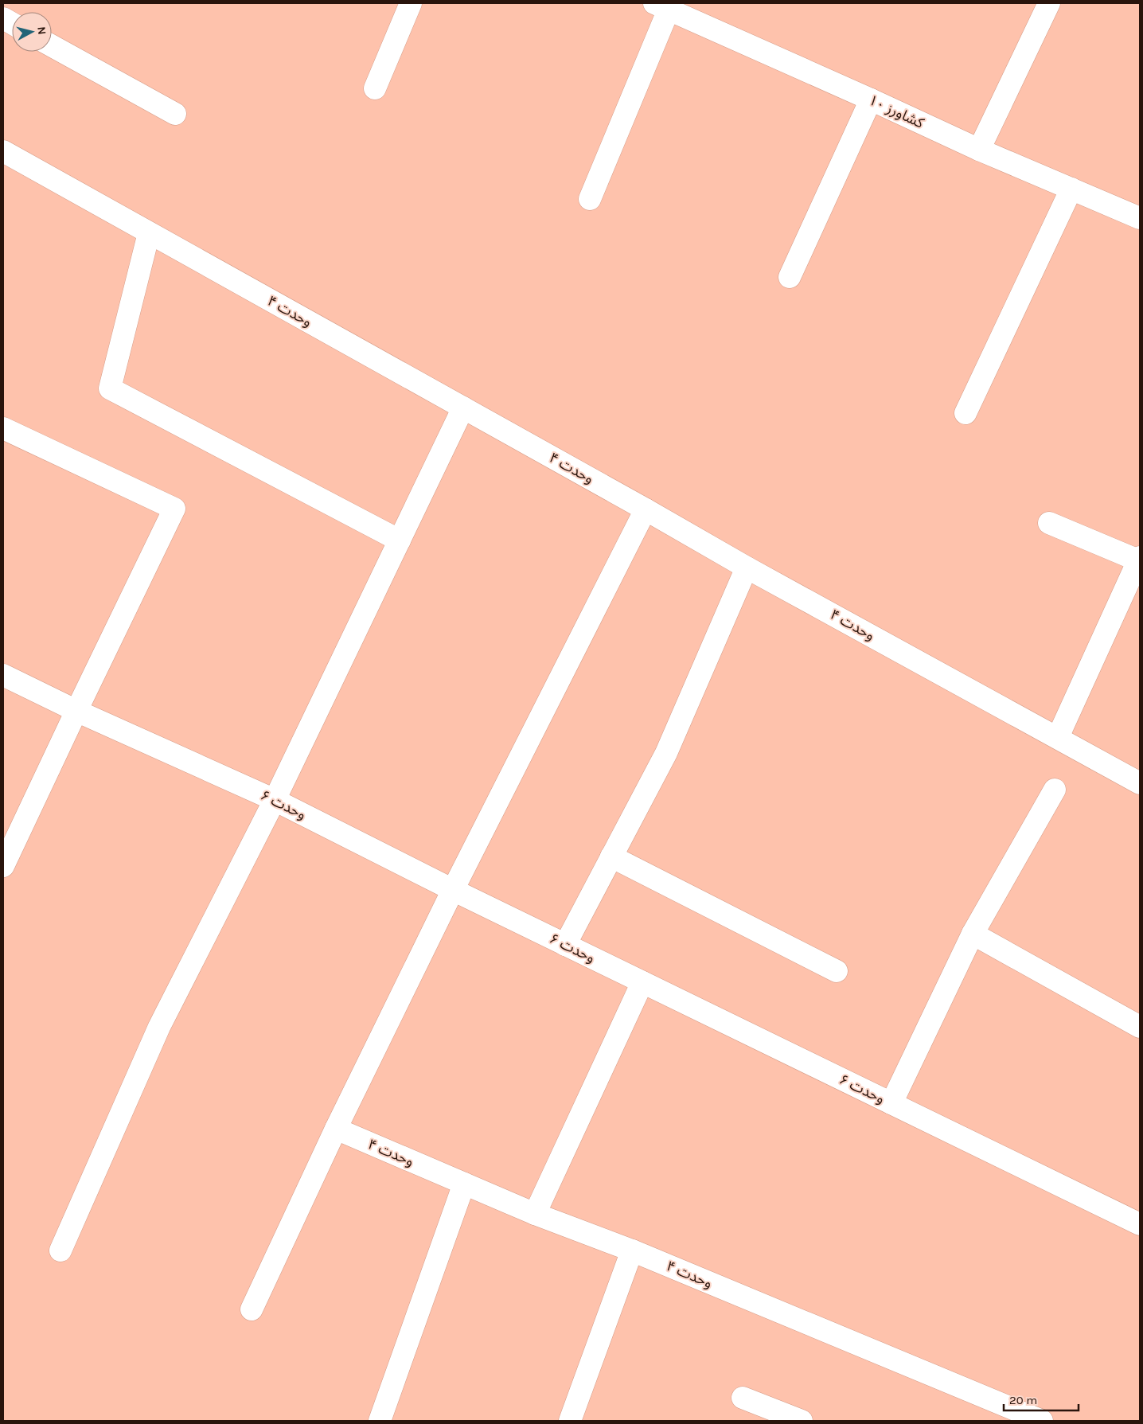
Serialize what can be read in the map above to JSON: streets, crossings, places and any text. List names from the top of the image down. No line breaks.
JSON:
{"streets":{"street":["کشاورز ۱۰","وحدت ۴","وحدت ۶"]},"scale_bar":"20 m","north":"right"}
